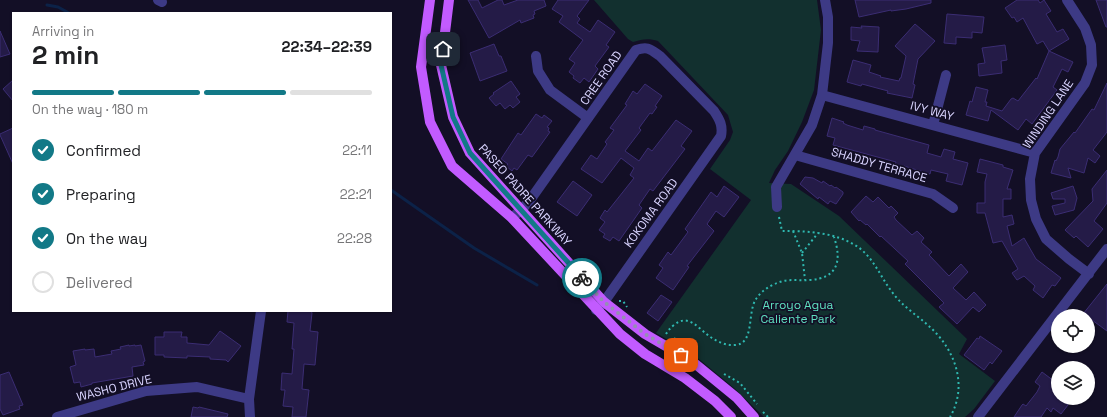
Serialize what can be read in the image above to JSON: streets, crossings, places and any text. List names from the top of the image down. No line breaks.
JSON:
{"streets":{"main road":["PASEO PADRE PARKWAY"],"street":["CREE ROAD","IVY WAY","WINDING LANE","SHADDY TERRACE","KOKOMA ROAD","WASHO DRIVE"]},"crossings":[["CREE ROAD","PASEO PADRE PARKWAY"],["CREE ROAD","KOKOMA ROAD"],["IVY WAY","WINDING LANE"],["PASEO PADRE PARKWAY","KOKOMA ROAD"]],"parks":["Arroyo Agua Caliente Park"],"page":{"heading":["2 min","Arriving in","22:34–22:39"],"bar":"On the way · 180 m","list":[["Confirmed","22:11"],["Preparing","22:21"],["On the way","22:28"],"Delivered"]}}
